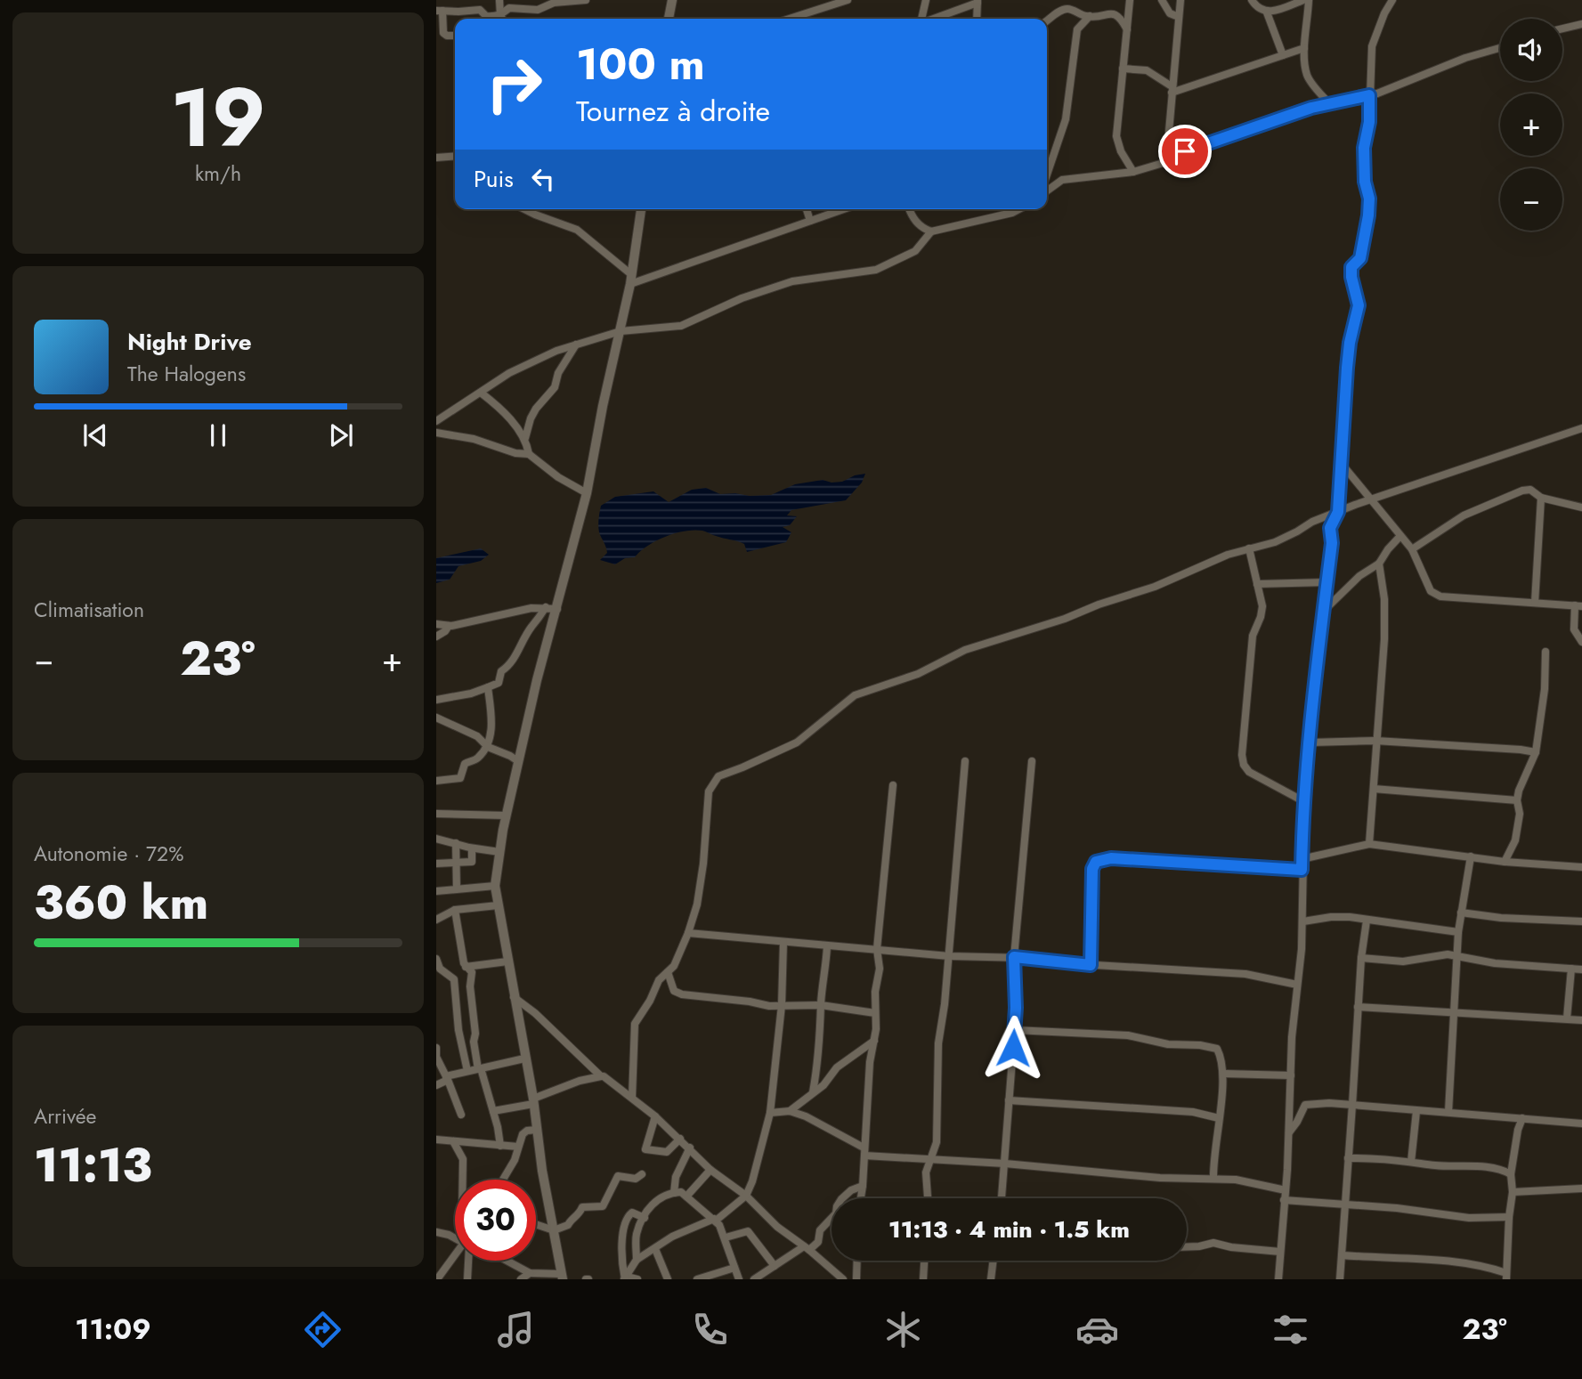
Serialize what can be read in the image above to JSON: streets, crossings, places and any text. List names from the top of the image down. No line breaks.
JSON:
{"page":{"tile":[["19","km/h"],"Climatisation",["Autonomie · 72%","360 km"],["Arrivée","11:13"]],"map_buttons":["+","−"],"turn":["100 m","Tournez à droite"],"then":"Puis","song":["Night Drive","The Halogens"],"heat":["−","23°","+"],"limit":"30","trip":"11:13 · 4 min · 1.5 km","tabs":["11:09","23°"]}}
